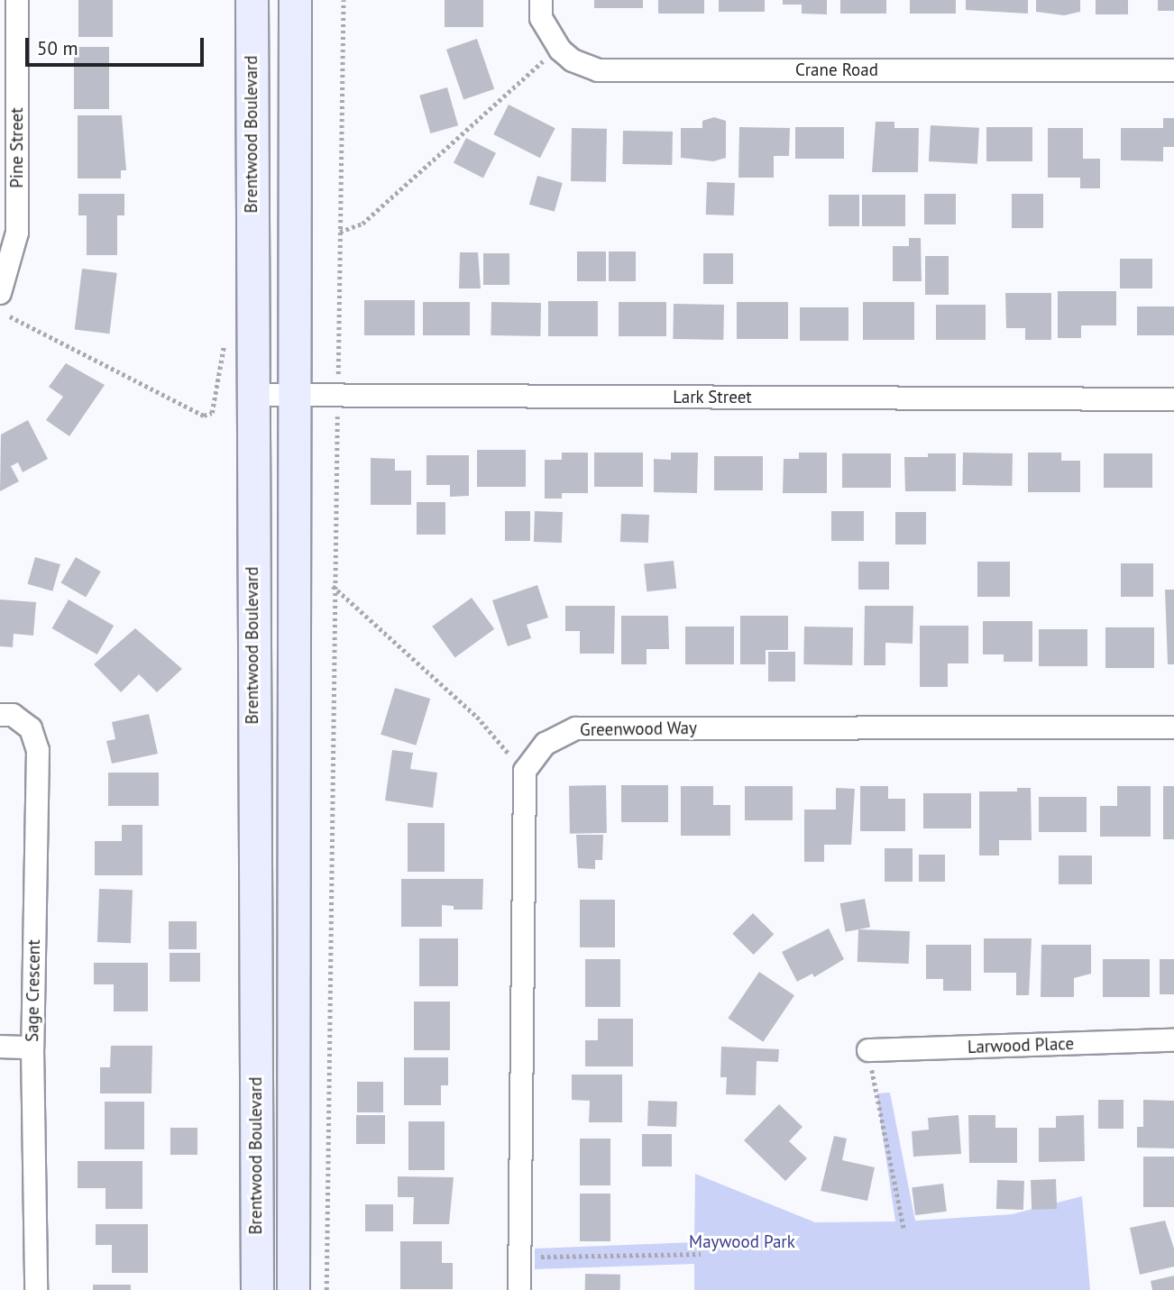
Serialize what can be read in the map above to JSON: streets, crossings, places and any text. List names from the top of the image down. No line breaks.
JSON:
{"streets":{"main road":["Brentwood Boulevard"],"street":["Crane Road","Pine Street","Lark Street","Greenwood Way","Sage Crescent","Larwood Place"]},"crossings":[["Brentwood Boulevard","Lark Street"]],"parks":["Maywood Park"],"scale_bar":"50 m"}
